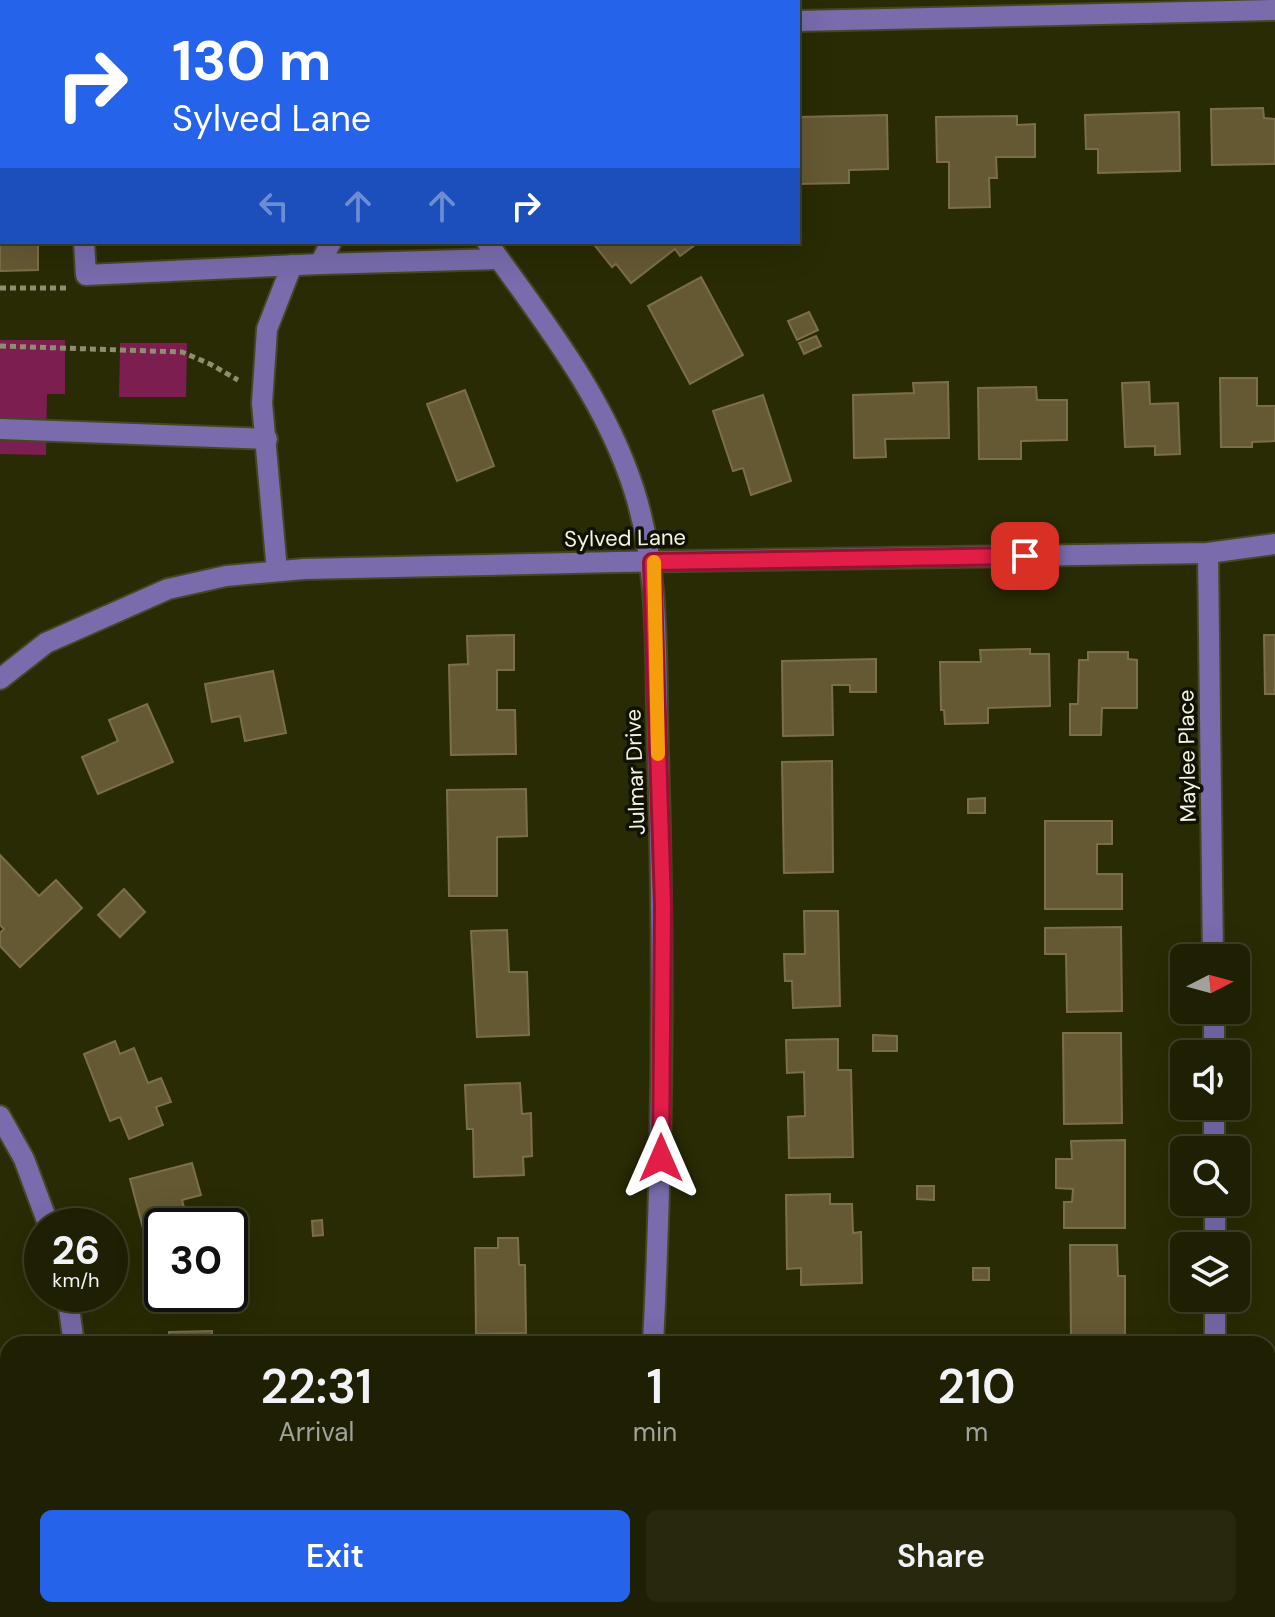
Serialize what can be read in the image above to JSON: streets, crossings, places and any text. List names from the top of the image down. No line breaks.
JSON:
{"streets":{"street":["Sylved Lane","Maylee Place","Julmar Drive"]},"crossings":[["Sylved Lane","Maylee Place"],["Sylved Lane","Julmar Drive"]],"north":"right","page":{"turn":["130 m","Sylved Lane"],"speed":"26 km/h","limit":"30","eta":["22:31","Arrival","1","min","210","m"],"buttons":["Exit","Share"]}}
